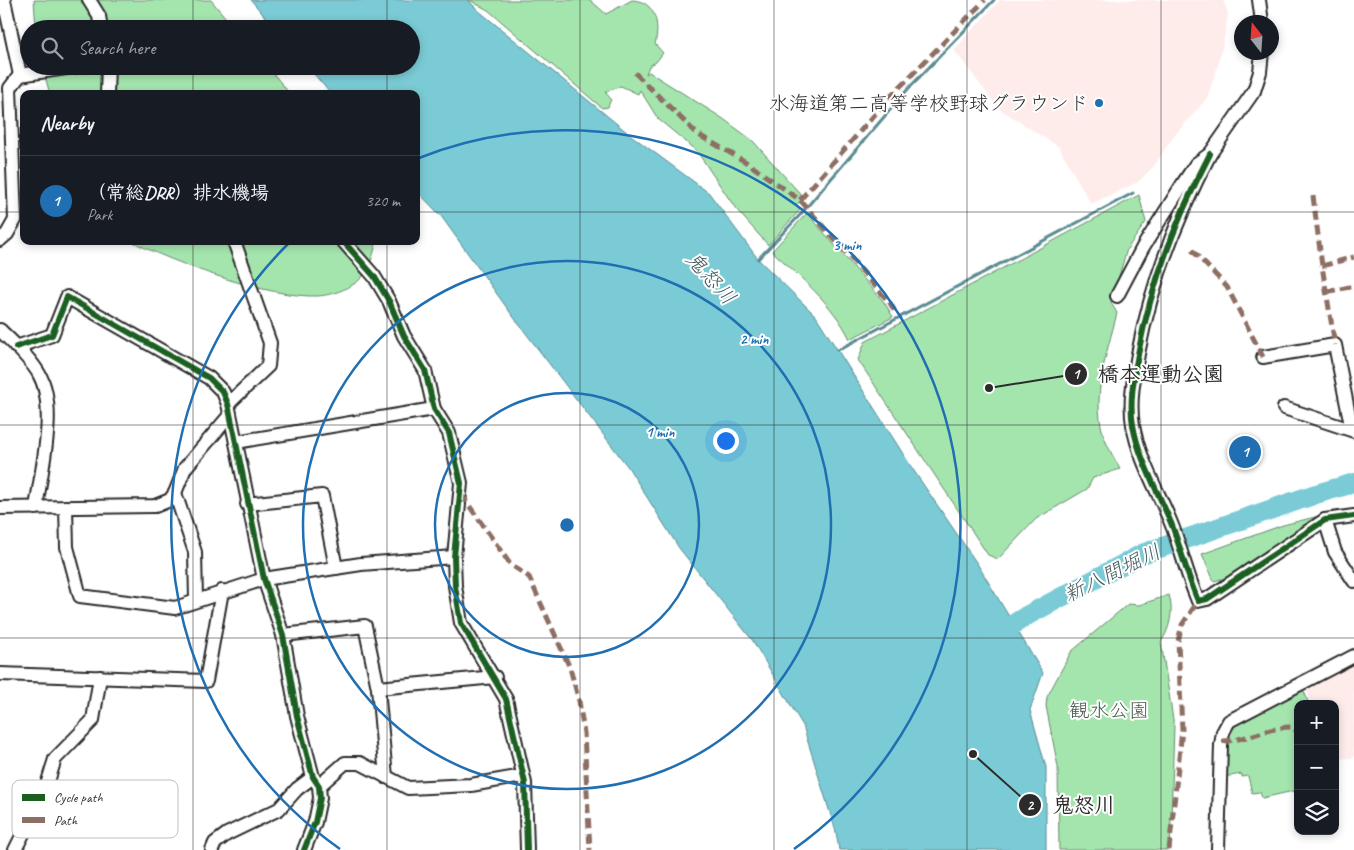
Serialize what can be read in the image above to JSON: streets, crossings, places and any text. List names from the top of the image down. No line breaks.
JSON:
{"water":["鬼怒川","新八間堀川"],"parks":["観水公園"],"places":["水海道第二高等学校野球グラウンド","橋本運動公園","鬼怒川"],"legend":["Cycle path","Path"],"north":"top","page":{"search":"Search here","heading":"Nearby","list":[{"mark":"1","name":"（常総DRR）排水機場","note":"Park","value":"320 m"}],"pins":"1","map_buttons":["+","−"]},"rings":["3 min","2 min","1 min"]}
